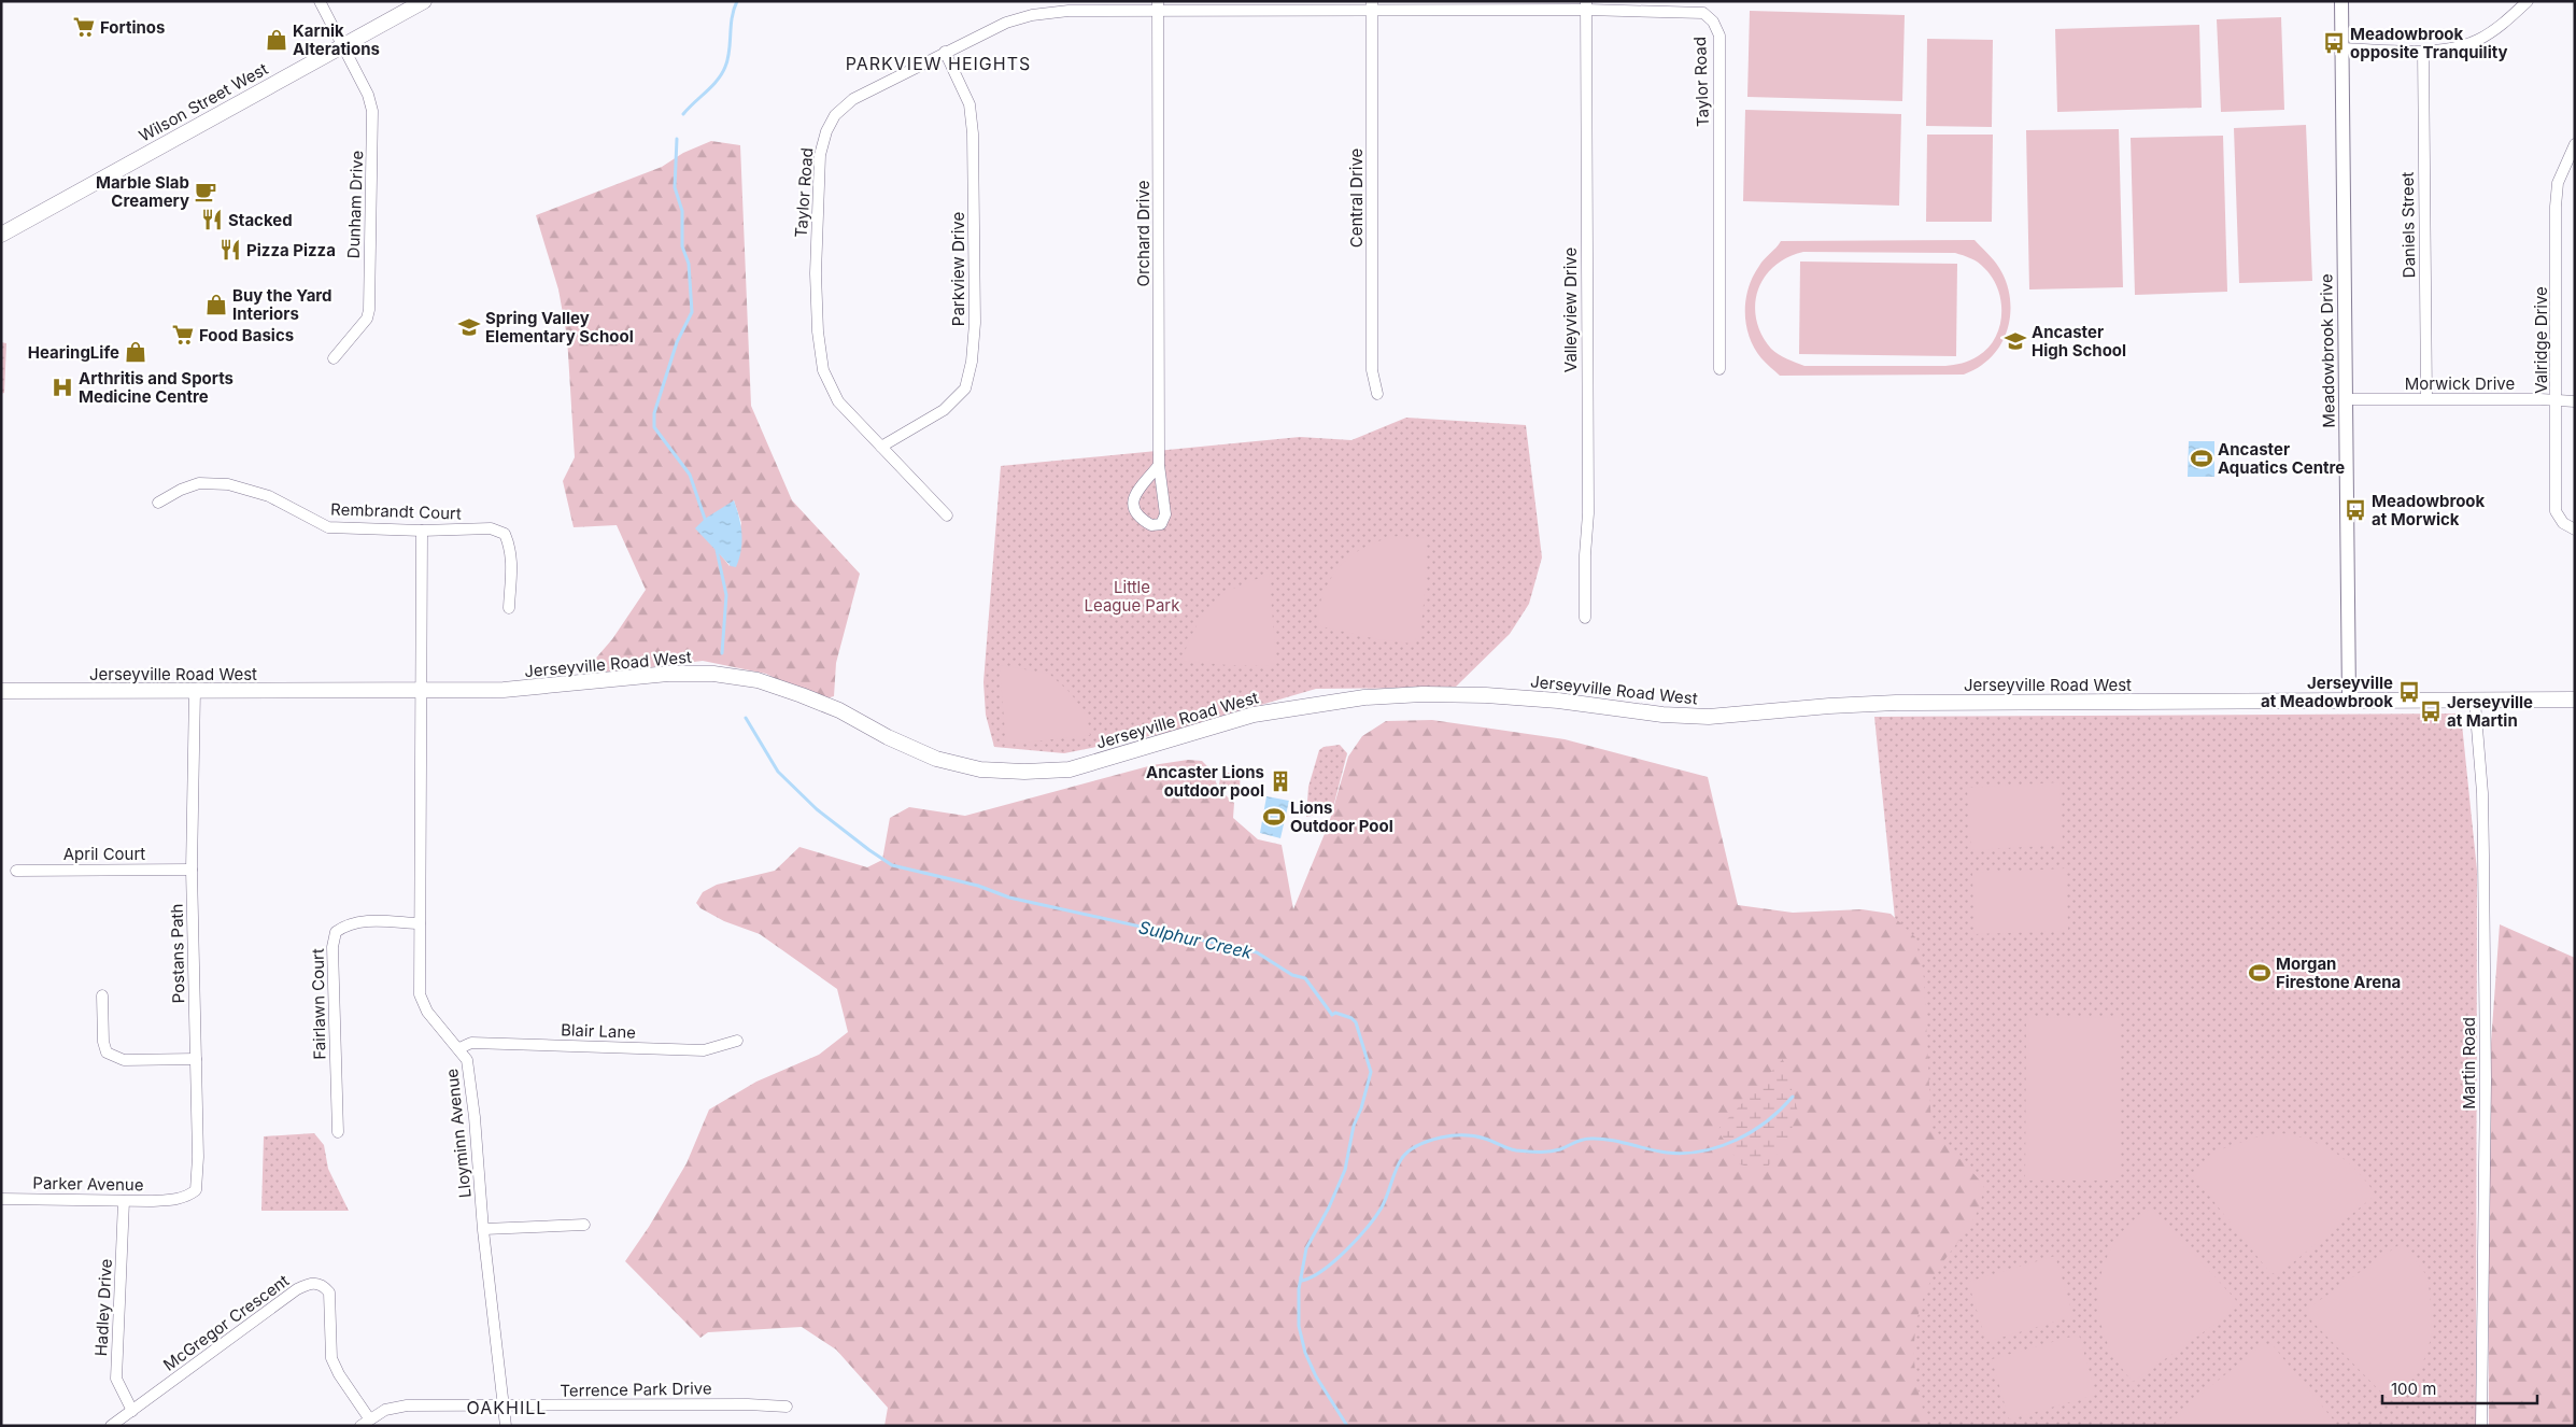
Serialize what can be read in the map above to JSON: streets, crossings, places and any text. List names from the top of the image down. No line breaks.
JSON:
{"streets":{"main road":["Wilson Street West","Jerseyville Road West"],"street":["Taylor Road","Central Drive","Dunham Drive","Daniels Street","Orchard Drive","Parkview Drive","Valleyview Drive","Valridge Drive","Meadowbrook Drive","Morwick Drive","Rembrandt Court","April Court","Postans Path","Fairlawn Court","Blair Lane","Martin Road","Lloyminn Avenue","Parker Avenue","Hadley Drive","McGregor Crescent","Terrence Park Drive"]},"crossings":[["Taylor Road","Central Drive"],["Taylor Road","Orchard Drive"],["Taylor Road","Parkview Drive"],["Taylor Road","Valleyview Drive"],["Wilson Street West","Dunham Drive"],["Daniels Street","Morwick Drive"],["Valridge Drive","Morwick Drive"],["Meadowbrook Drive","Morwick Drive"],["Meadowbrook Drive","Jerseyville Road West"],["Rembrandt Court","Lloyminn Avenue"],["Jerseyville Road West","Postans Path"],["Jerseyville Road West","Martin Road"],["Jerseyville Road West","Lloyminn Avenue"],["April Court","Postans Path"],["Postans Path","Parker Avenue"],["Fairlawn Court","Lloyminn Avenue"],["Blair Lane","Lloyminn Avenue"],["Lloyminn Avenue","Terrence Park Drive"],["Parker Avenue","Hadley Drive"],["Hadley Drive","McGregor Crescent"],["McGregor Crescent","Terrence Park Drive"]],"districts":["PARKVIEW HEIGHTS","OAKHILL"],"water":["Sulphur Creek"],"parks":["Little League Park"],"places":{"supermarket":["Fortinos","Food Basics"],"shop":["Karnik Alterations","Buy the Yard Interiors","HearingLife"],"bus stop":["Meadowbrook opposite Tranquility","Meadowbrook at Morwick","Jerseyville at Meadowbrook","Jerseyville at Martin"],"cafe":["Marble Slab Creamery"],"restaurant":["Stacked","Pizza Pizza"],"school or university":["Spring Valley Elementary School","Ancaster High School"],"hospital":["Arthritis and Sports Medicine Centre"],"sports":["Ancaster Aquatics Centre","Lions Outdoor Pool","Morgan Firestone Arena"],"building":["Ancaster Lions outdoor pool"]},"scale_bar":"100 m"}
